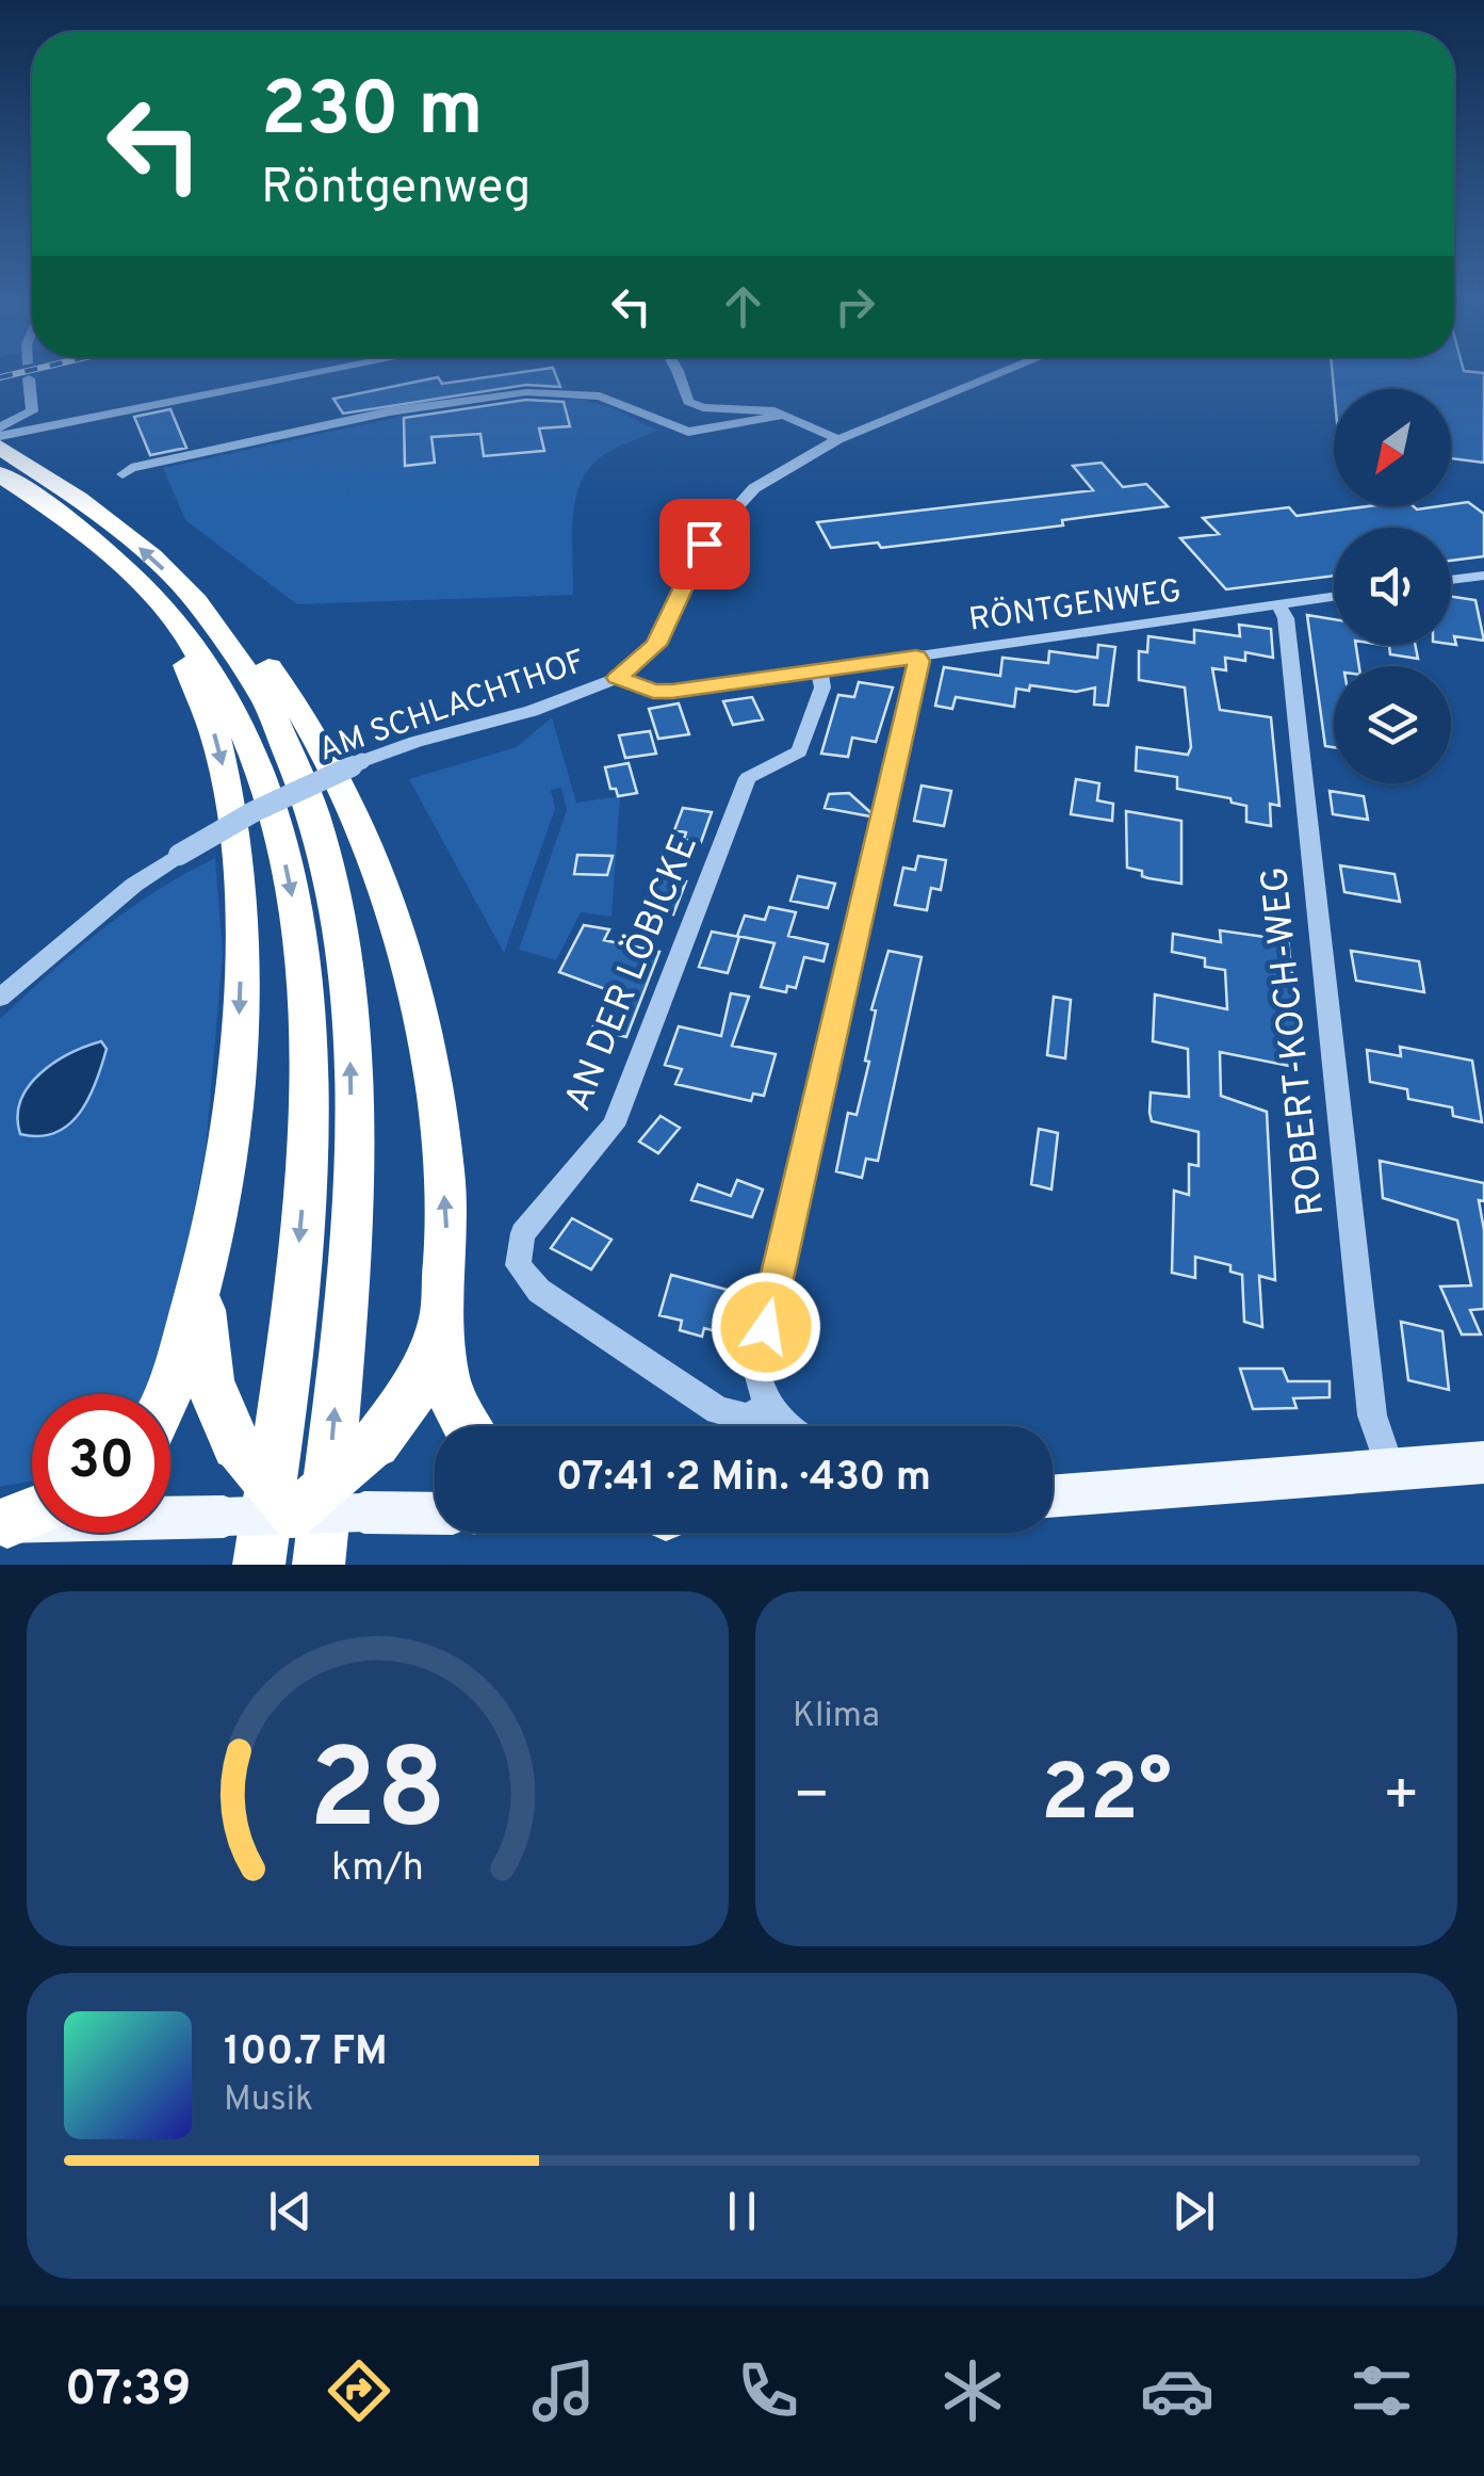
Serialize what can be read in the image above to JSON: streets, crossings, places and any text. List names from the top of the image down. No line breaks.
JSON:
{"streets":{"street":["RÖNTGENWEG","AM SCHLACHTHOF","AN DER LÖBICKE","ROBERT-KOCH-WEG"]},"crossings":[["RÖNTGENWEG","AM SCHLACHTHOF"],["RÖNTGENWEG","AN DER LÖBICKE"],["RÖNTGENWEG","ROBERT-KOCH-WEG"]],"north":"bottom left","page":{"turn":["230 m","Röntgenweg"],"limit":"30","trip":"07:41 · 2 Min. · 430 m","tile":"Klima","heat":["−","22°","+"],"song":["100.7 FM","Musik"],"tabs":"07:39","gauge":["28","km/h"]}}
